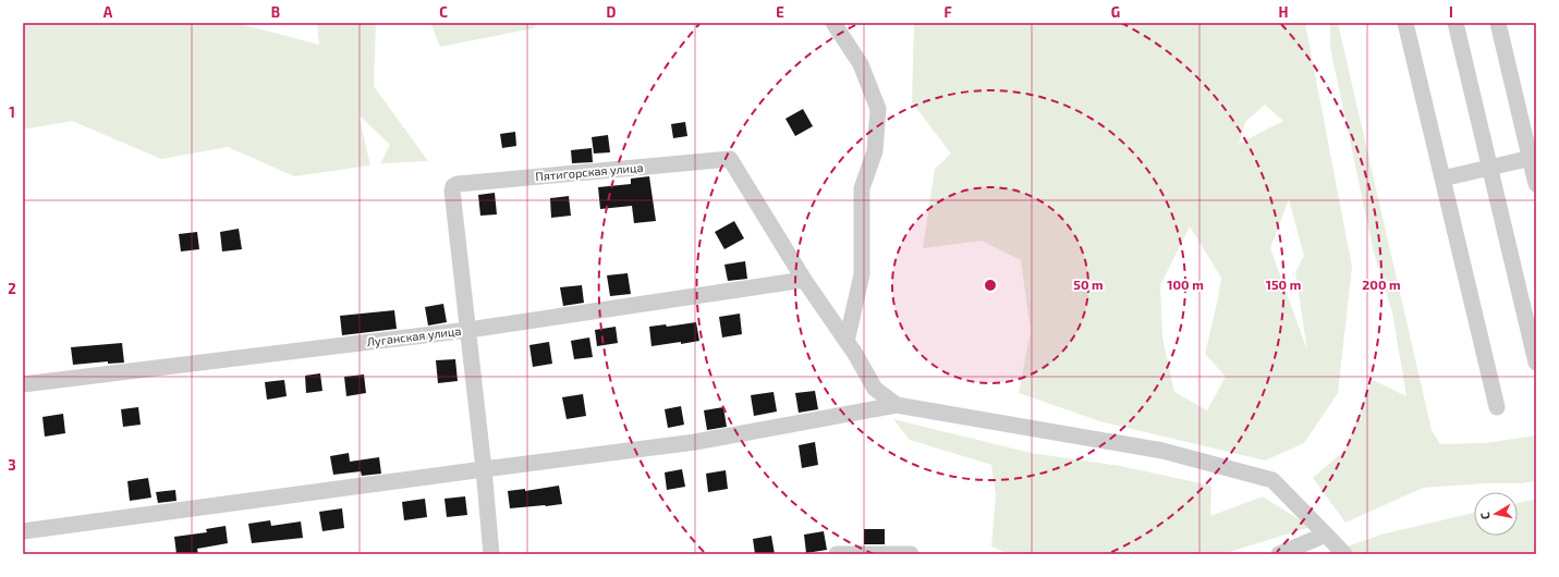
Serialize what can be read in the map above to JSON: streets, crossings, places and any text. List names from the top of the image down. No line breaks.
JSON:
{"streets":{"street":["Пятигорская улица","Луганская улица"]},"crossings":[["Пятигорская улица","Луганская улица"]],"north":"left","grid":{"columns":["A","B","C","D","E","F","G","H","I"],"rows":["1","2","3"]},"rings":["50 m","100 m","150 m","200 m"]}
